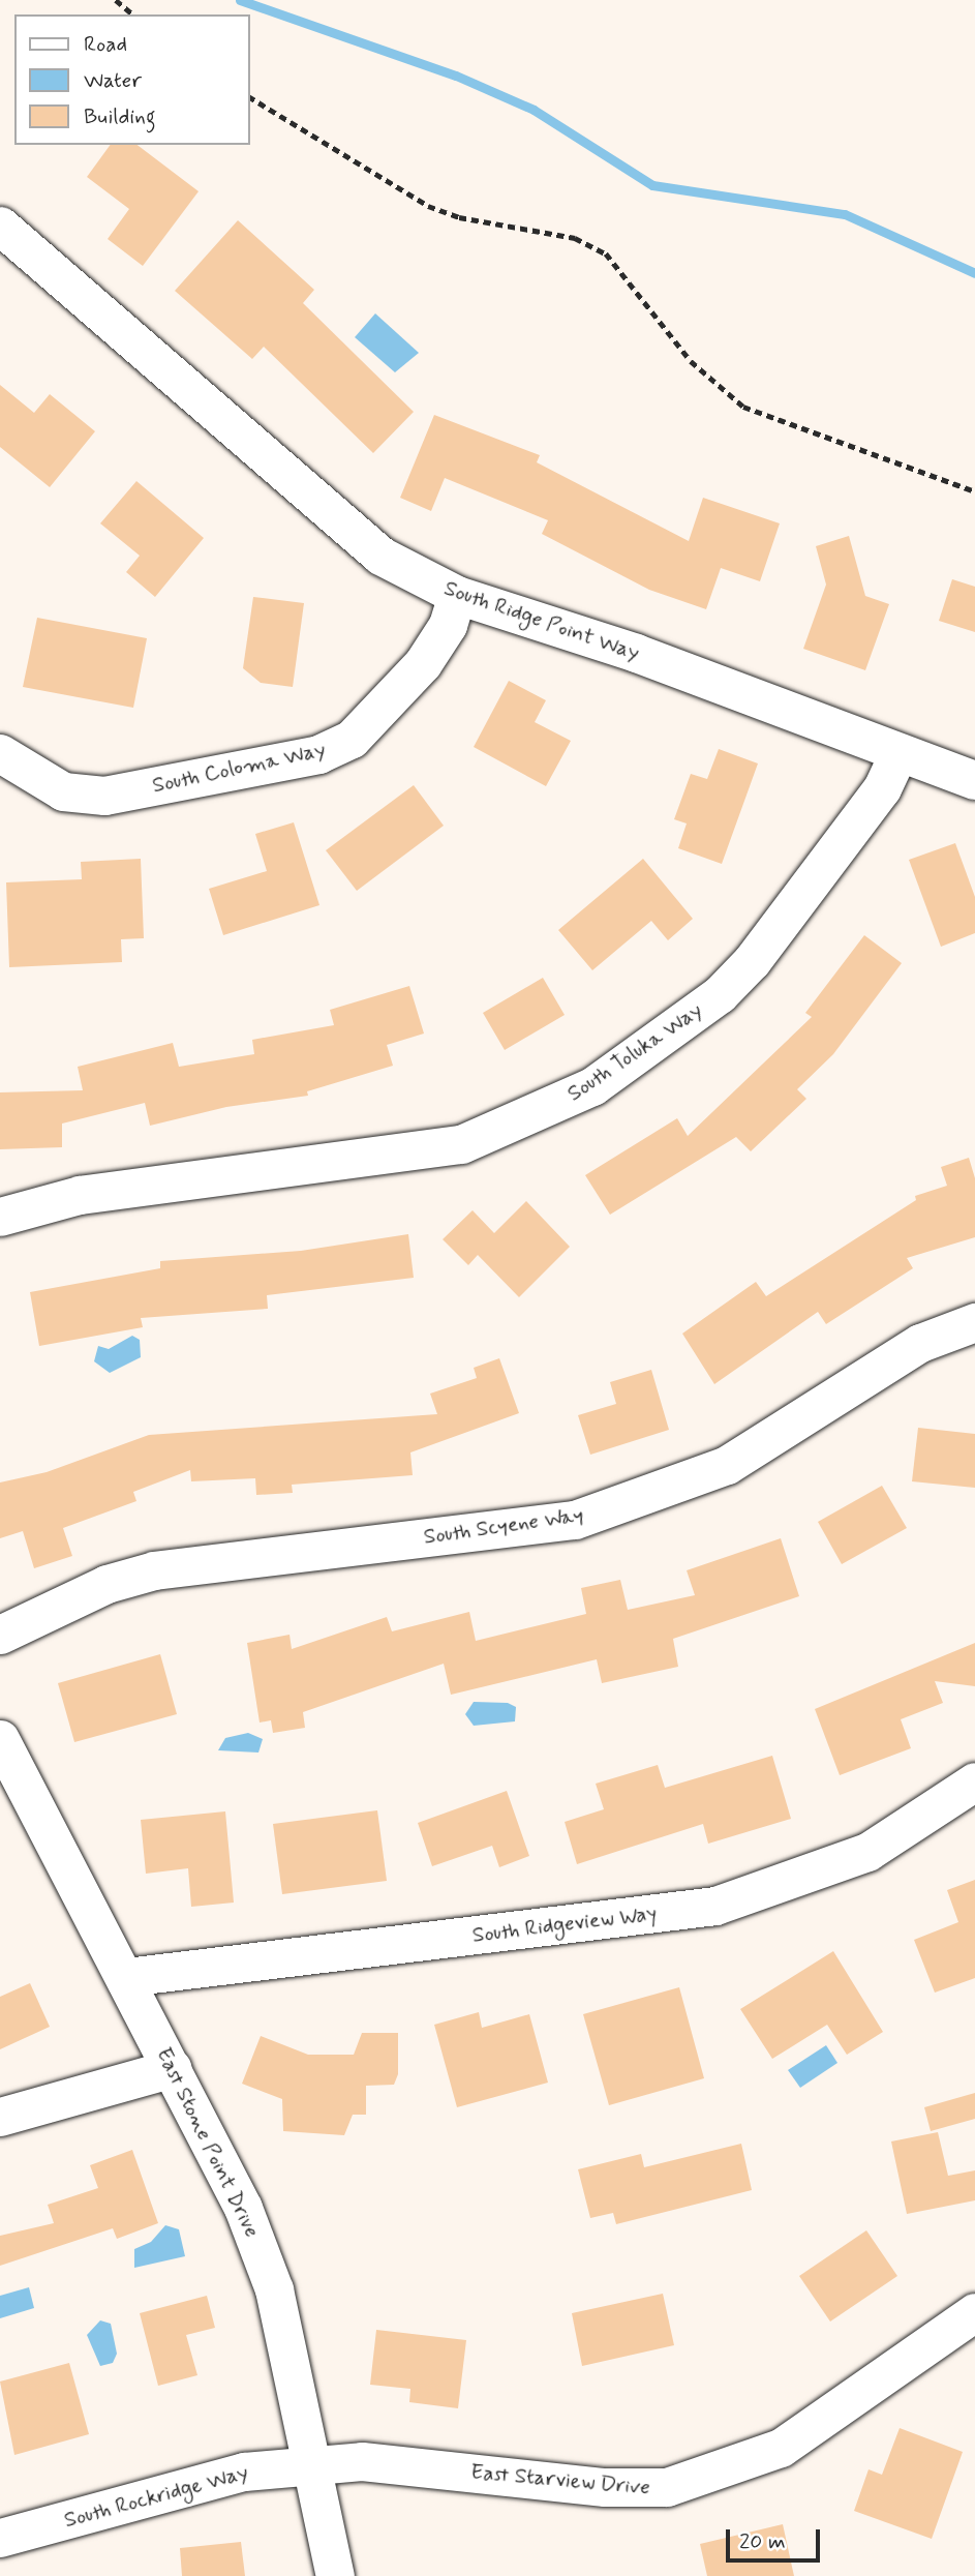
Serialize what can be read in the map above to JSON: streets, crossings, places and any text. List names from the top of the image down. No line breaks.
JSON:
{"streets":{"street":["South Ridge Point Way","South Coloma Way","South Toluka Way","South Scyene Way","South Ridgeview Way","East Stone Point Drive","East Starview Drive","South Rockridge Way"]},"crossings":[["South Ridge Point Way","South Coloma Way"],["South Ridge Point Way","South Toluka Way"],["South Ridgeview Way","East Stone Point Drive"],["East Stone Point Drive","East Starview Drive"],["East Stone Point Drive","South Rockridge Way"],["East Starview Drive","South Rockridge Way"]],"legend":["Road","Water","Building"],"scale_bar":"20 m"}
